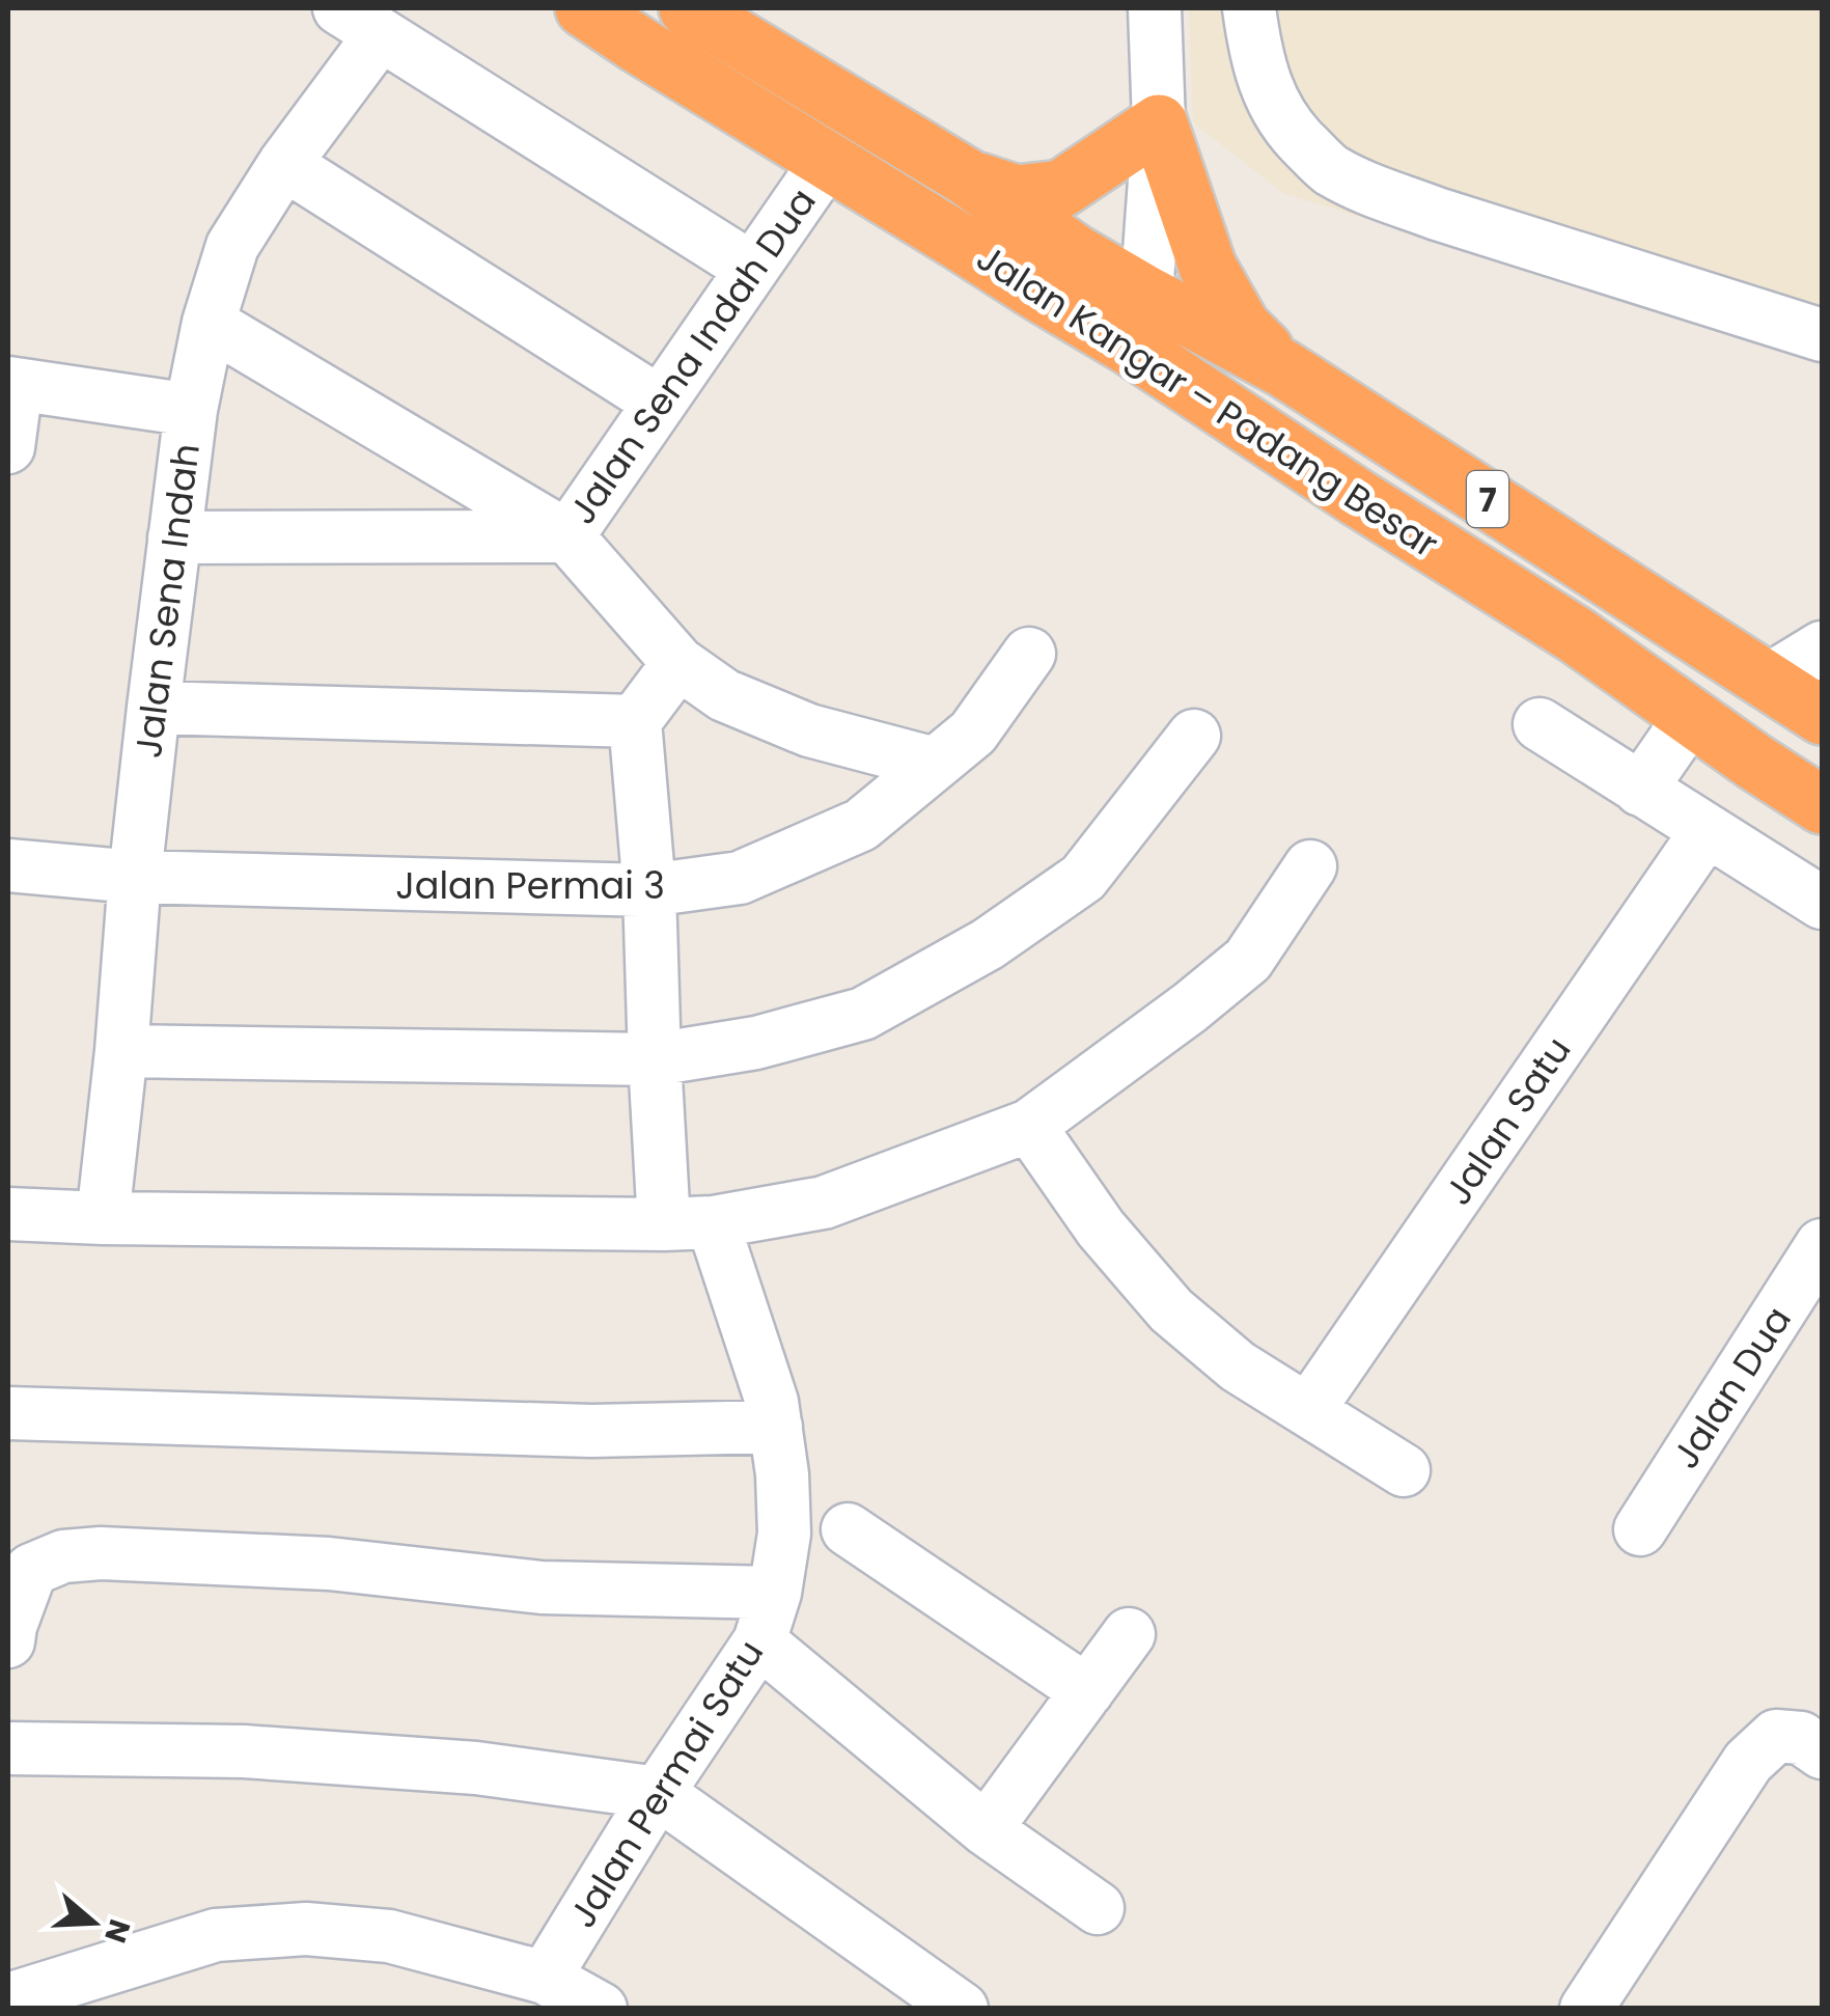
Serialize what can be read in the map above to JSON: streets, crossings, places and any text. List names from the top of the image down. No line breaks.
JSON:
{"streets":{"highway":["Jalan Kangar – Padang Besar","7"],"street":["Jalan Sena Indah Dua","Jalan Sena Indah","Jalan Permai 3","Jalan Satu","Jalan Dua","Jalan Permai Satu"]},"crossings":[["Jalan Sena Indah Dua","Jalan Kangar – Padang Besar"],["Jalan Sena Indah Dua","Jalan Sena Indah"],["Jalan Sena Indah","Jalan Permai 3"],["Jalan Permai 3","Jalan Permai Satu"]],"north":"right"}
